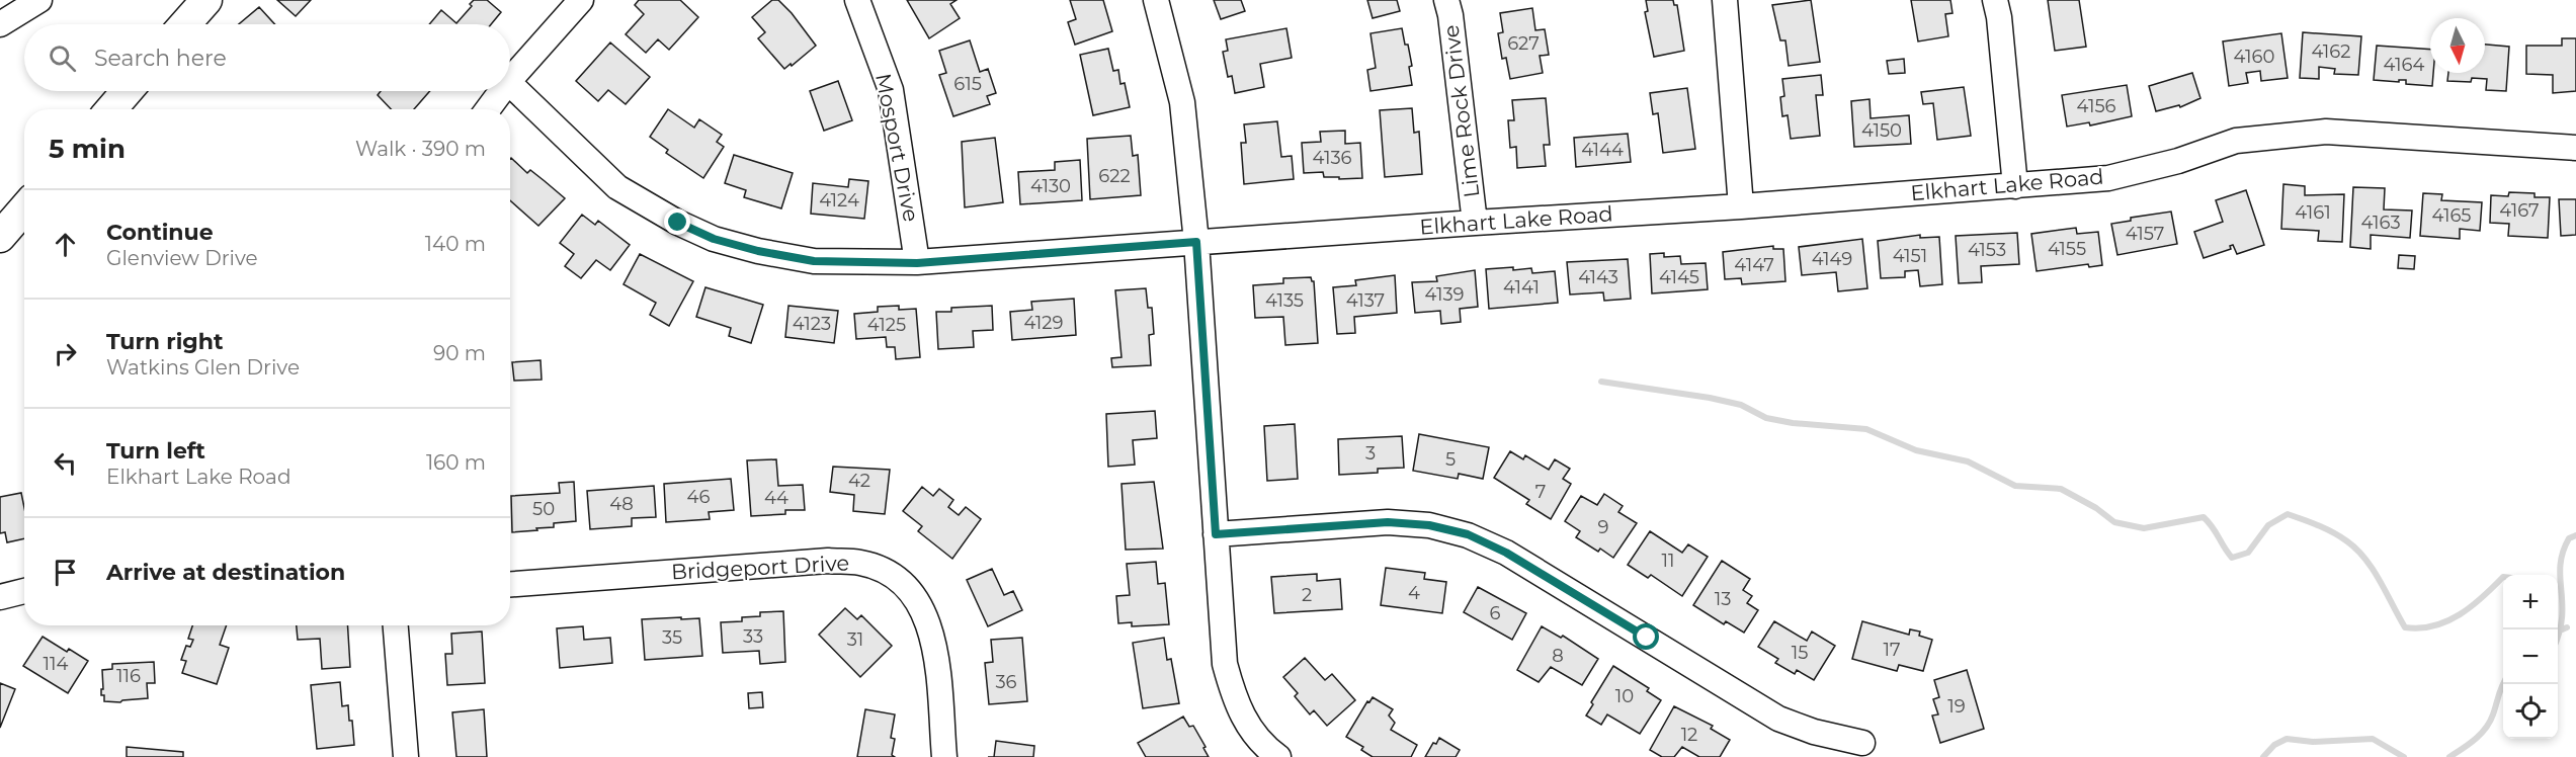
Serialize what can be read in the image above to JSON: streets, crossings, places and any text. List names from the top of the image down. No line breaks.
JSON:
{"streets":{"street":["Lime Rock Drive","Mosport Drive","Elkhart Lake Road","Bridgeport Drive"]},"crossings":[["Lime Rock Drive","Elkhart Lake Road"],["Mosport Drive","Elkhart Lake Road"]],"house_numbers":["627","4162","4160","4164","615","4156","4150","4144","4136","622","4130","4124","4167","4161","4165","4163","4157","4155","4153","4151","4149","4147","4143","4145","4141","4139","4135","4137","4129","4123","4125","3","5","42","7","46","44","48","50","9","11","4","2","13","6","33","35","31","17","15","8","114","116","36","10","19","12"],"north":"bottom","page":{"search":"Search here","heading":["5 min","Walk · 390 m"],"list":[["Continue","Glenview Drive","140 m"],["Turn right","Watkins Glen Drive","90 m"],["Turn left","Elkhart Lake Road","160 m"],"Arrive at destination"],"map_buttons":["+","−"]}}
